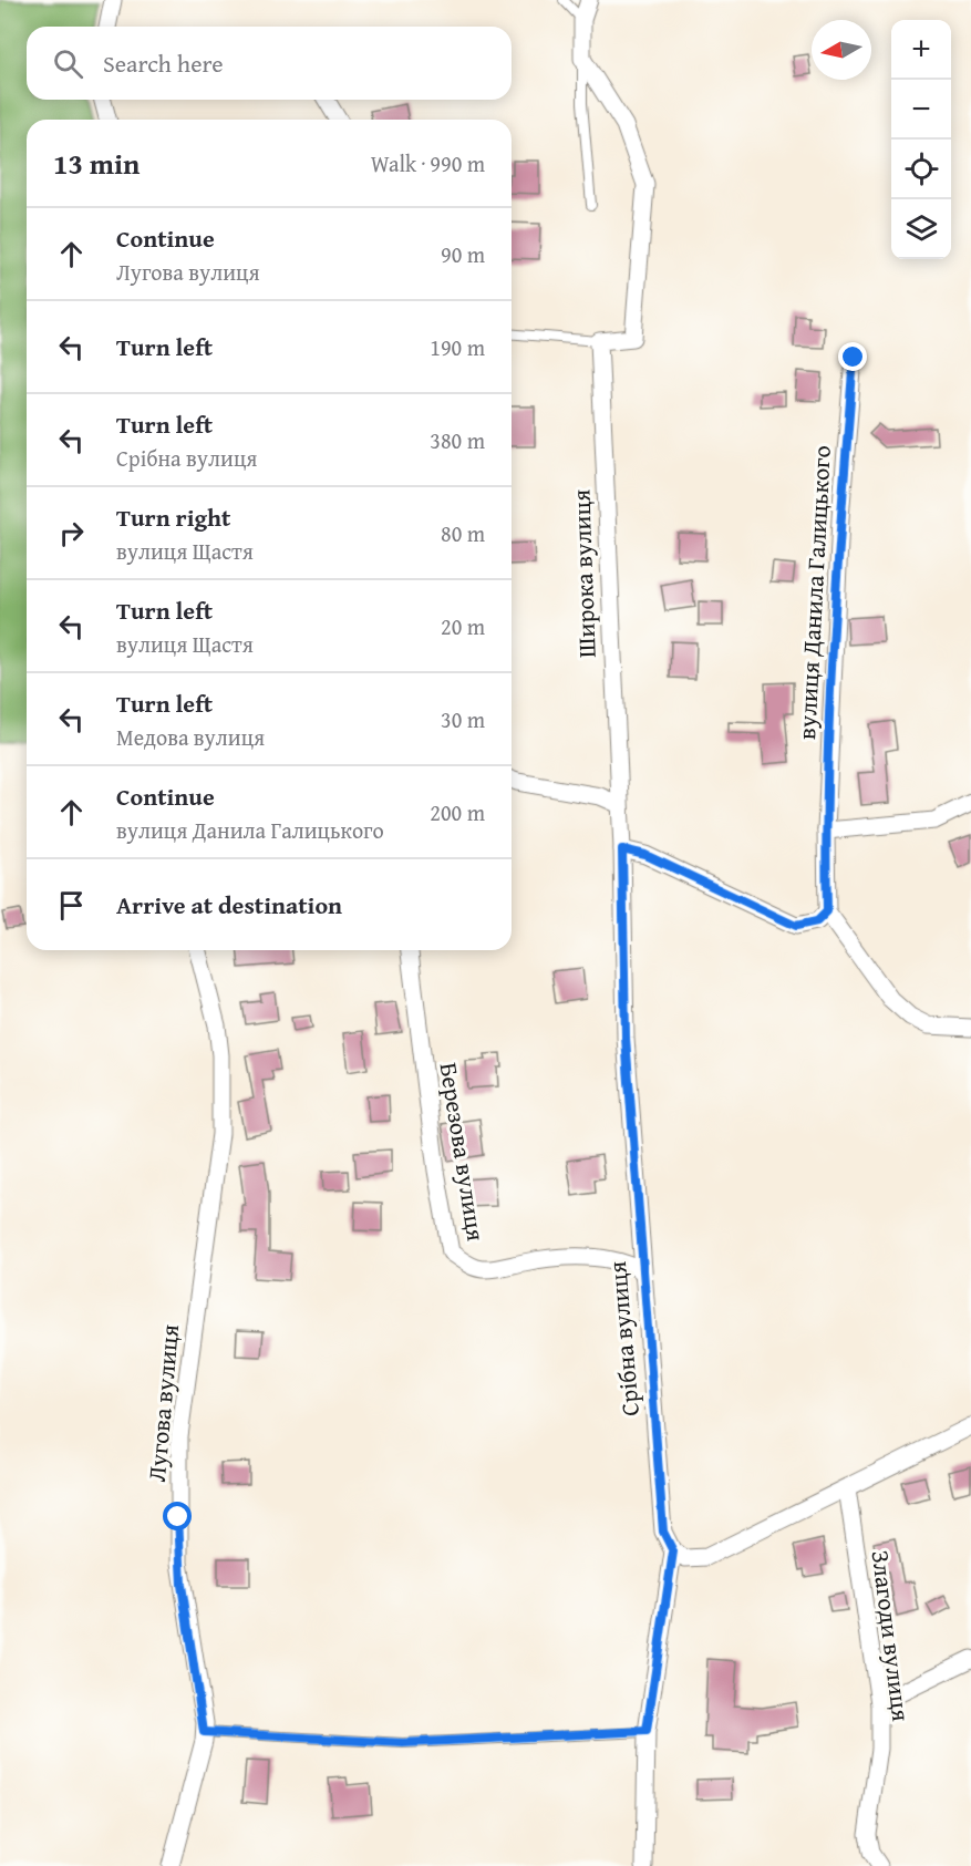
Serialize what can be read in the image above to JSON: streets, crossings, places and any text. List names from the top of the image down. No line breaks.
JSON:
{"streets":{"street":["Широка вулиця","вулиця Данила Галицького","Березова вулиця","Срібна вулиця","Лугова вулиця","Злагоди вулиця"]},"crossings":[["Широка вулиця","Срібна вулиця"],["Березова вулиця","Срібна вулиця"]],"north":"left","page":{"map_buttons":["+","−"],"search":"Search here","heading":["13 min","Walk · 990 m"],"list":[["Continue","Лугова вулиця","90 m"],["Turn left","190 m"],["Turn left","Срібна вулиця","380 m"],["Turn right","вулиця Щастя","80 m"],["Turn left","вулиця Щастя","20 m"],["Turn left","Медова вулиця","30 m"],["Continue","вулиця Данила Галицького","200 m"],"Arrive at destination"]}}
